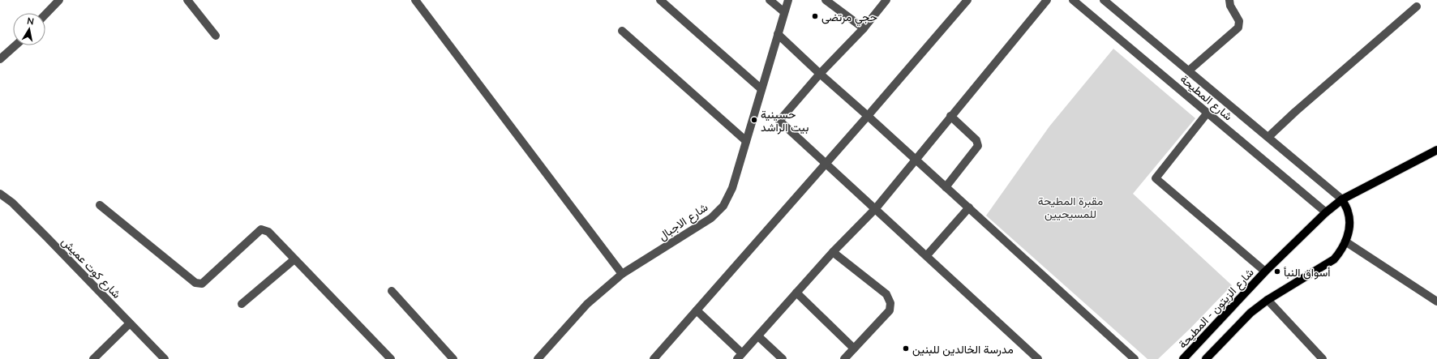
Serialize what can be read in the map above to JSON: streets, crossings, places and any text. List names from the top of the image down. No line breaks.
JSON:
{"streets":{"main road":["شارع الزيتون - المطيحة"],"street":["شارع المطيحة","شارع الاجبال","شارع كوت عميش"]},"crossings":[["شارع المطيحة","شارع الزيتون - المطيحة"]],"parks":["مقبرة المطيحة للمسيحيين"],"places":["حجي مرتضى","حسينية بيت الراشد","أسواق النبأ","مدرسة الخالدين للبنين"],"north":"top"}
